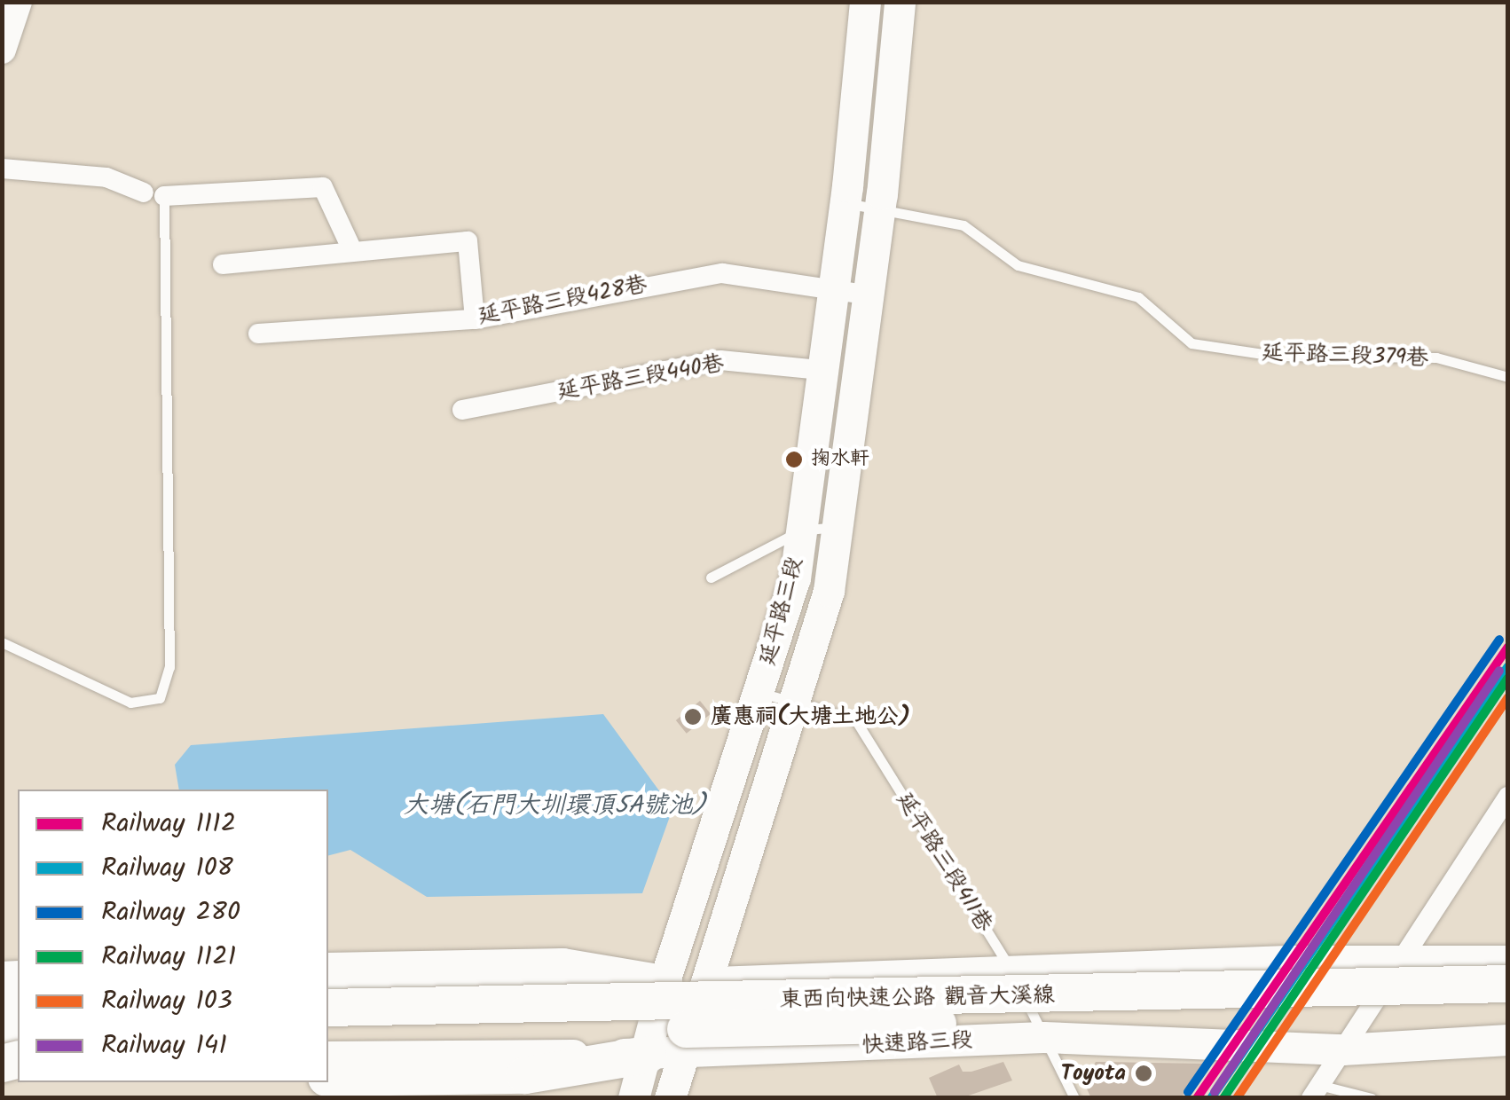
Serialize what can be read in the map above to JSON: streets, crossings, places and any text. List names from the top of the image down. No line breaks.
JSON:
{"streets":{"highway":["東西向快速公路 觀音大溪線"],"main road":["延平路三段","快速路三段"],"street":["延平路三段428巷","延平路三段440巷"],"lane":["延平路三段379巷","延平路三段411巷"]},"crossings":[["延平路三段428巷","延平路三段"],["延平路三段379巷","延平路三段"],["延平路三段440巷","延平路三段"],["延平路三段","延平路三段411巷"],["延平路三段","快速路三段"],["延平路三段411巷","快速路三段"]],"water":["大塘(石門大圳環頂5A號池)"],"places":["掬水軒","廣惠祠(大塘土地公)","Toyota"],"lines":["rail line 280","rail line 1112","rail line 108","rail line 141","rail line 1121","rail line 103"],"legend":["Railway 1112","Railway 108","Railway 280","Railway 1121","Railway 103","Railway 141"]}
